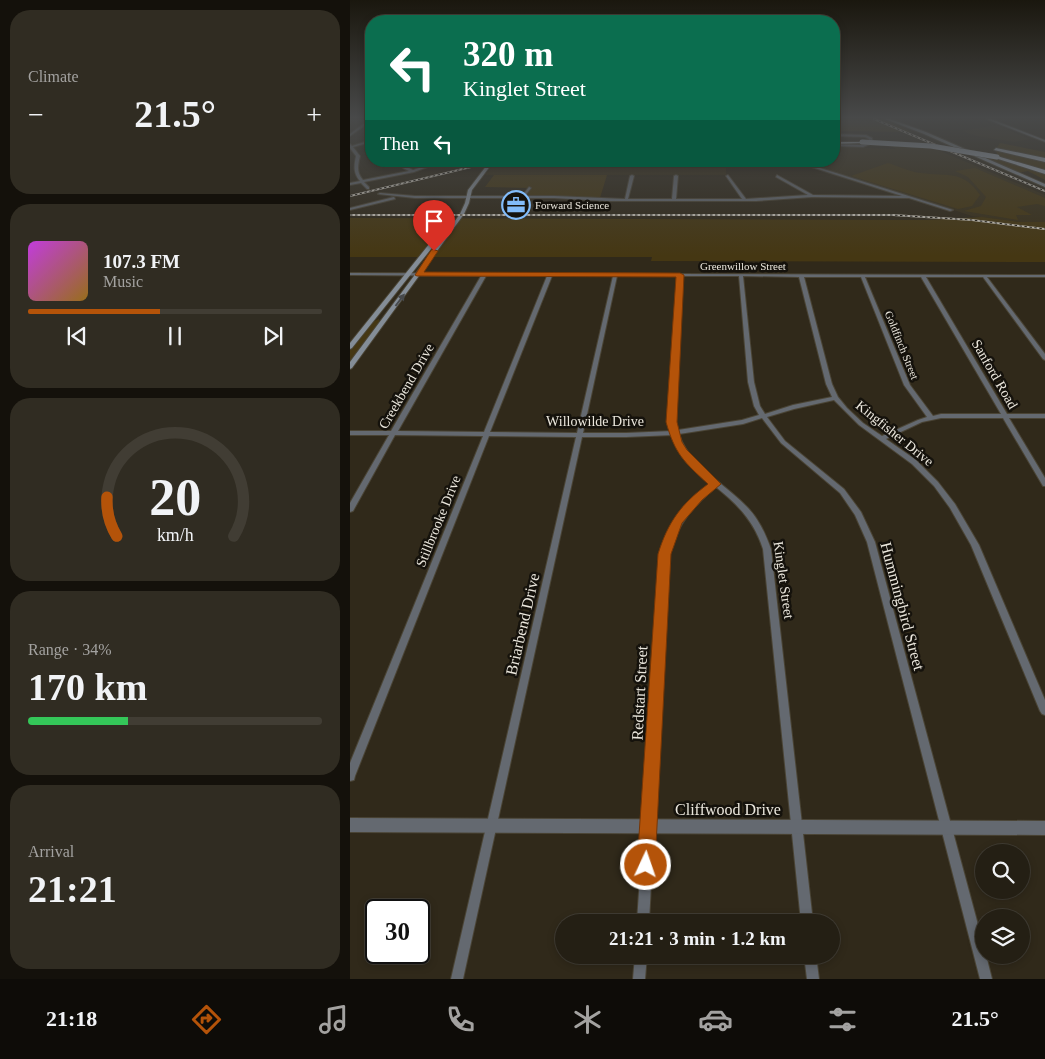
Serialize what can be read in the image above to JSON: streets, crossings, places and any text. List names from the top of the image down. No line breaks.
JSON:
{"streets":{"street":["Greenwillow Street","Goldfinch Street","Sanford Road","Creekbend Drive","Willowilde Drive","Kingfisher Drive","Stillbrooke Drive","Kinglet Street","Hummingbird Street","Briarbend Drive","Redstart Street","Cliffwood Drive"]},"crossings":[["Greenwillow Street","Goldfinch Street"],["Greenwillow Street","Sanford Road"],["Greenwillow Street","Creekbend Drive"],["Greenwillow Street","Kingfisher Drive"],["Greenwillow Street","Stillbrooke Drive"],["Greenwillow Street","Kinglet Street"],["Greenwillow Street","Hummingbird Street"],["Greenwillow Street","Briarbend Drive"],["Creekbend Drive","Willowilde Drive"],["Willowilde Drive","Kingfisher Drive"],["Willowilde Drive","Stillbrooke Drive"],["Willowilde Drive","Kinglet Street"],["Willowilde Drive","Hummingbird Street"],["Willowilde Drive","Briarbend Drive"],["Kinglet Street","Redstart Street"],["Kinglet Street","Cliffwood Drive"],["Hummingbird Street","Cliffwood Drive"],["Briarbend Drive","Cliffwood Drive"],["Redstart Street","Cliffwood Drive"]],"places":{"office":["Forward Science"]},"page":{"tile":["Climate",["Range · 34%","170 km"],["Arrival","21:21"]],"turn":["320 m","Kinglet Street"],"heat":["−","21.5°","+"],"then":"Then","song":["107.3 FM","Music"],"limit":"30","trip":"21:21 · 3 min · 1.2 km","tabs":["21:18","21.5°"],"gauge":["20","km/h"]}}
